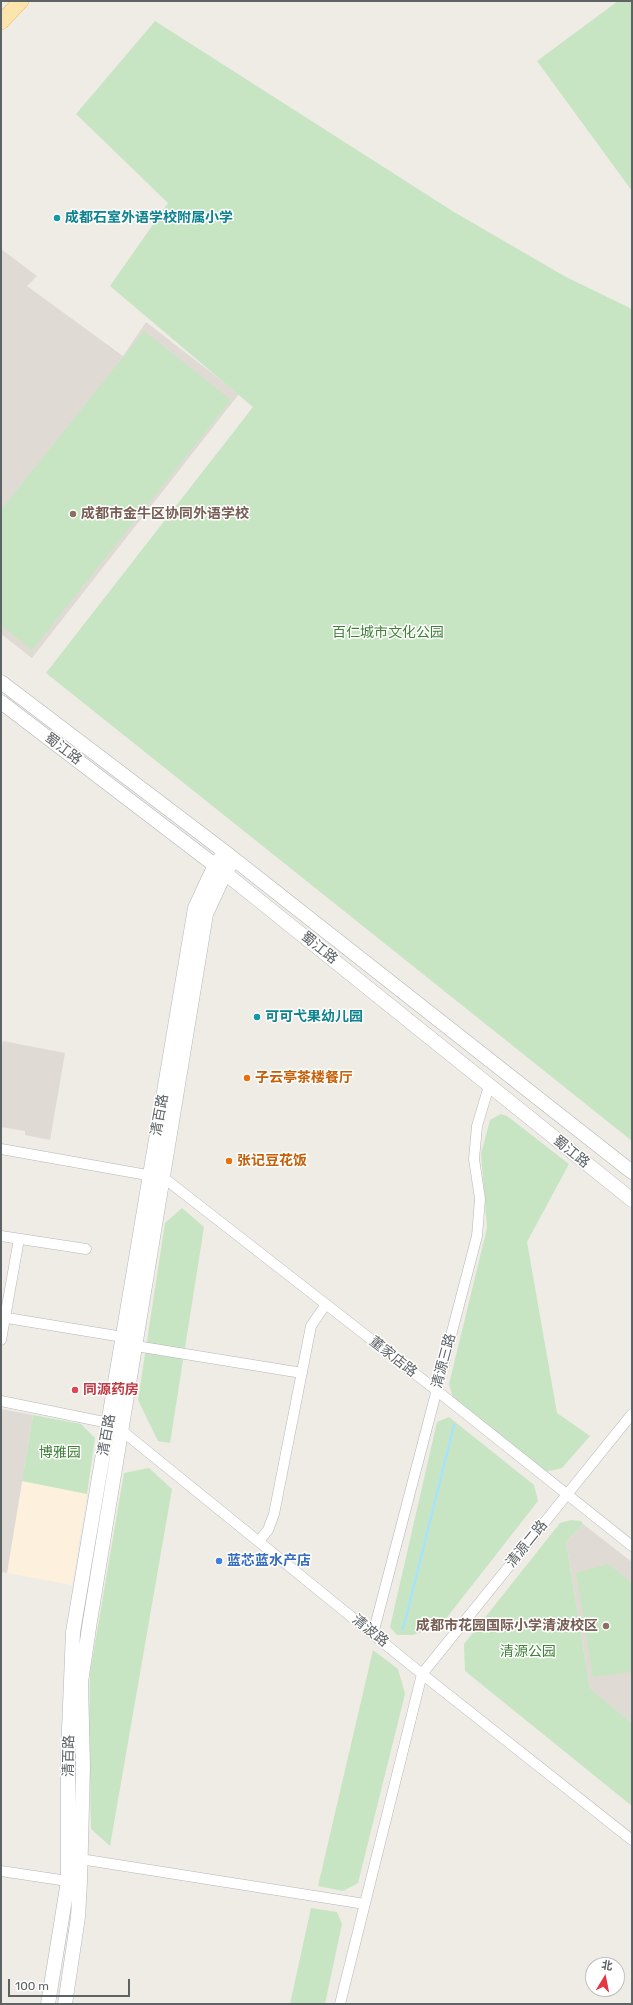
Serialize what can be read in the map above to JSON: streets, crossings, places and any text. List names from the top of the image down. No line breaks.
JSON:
{"streets":{"street":["蜀江路","清百路","董家店路","清源三路","清源二路","清波路"]},"crossings":[["蜀江路","清百路"],["蜀江路","清源三路"],["清百路","董家店路"],["清百路","清波路"],["董家店路","清源三路"],["董家店路","清源二路"],["清源三路","清波路"],["清源二路","清波路"]],"parks":["百仁城市文化公园","博雅园","清源公园"],"places":["成都石室外语学校附属小学","成都市金牛区协同外语学校","可可弋果幼儿园","子云亭茶楼餐厅","张记豆花饭","同源药房","蓝芯蓝水产店","成都市花园国际小学清波校区"],"scale_bar":"100 m","north":"top"}
